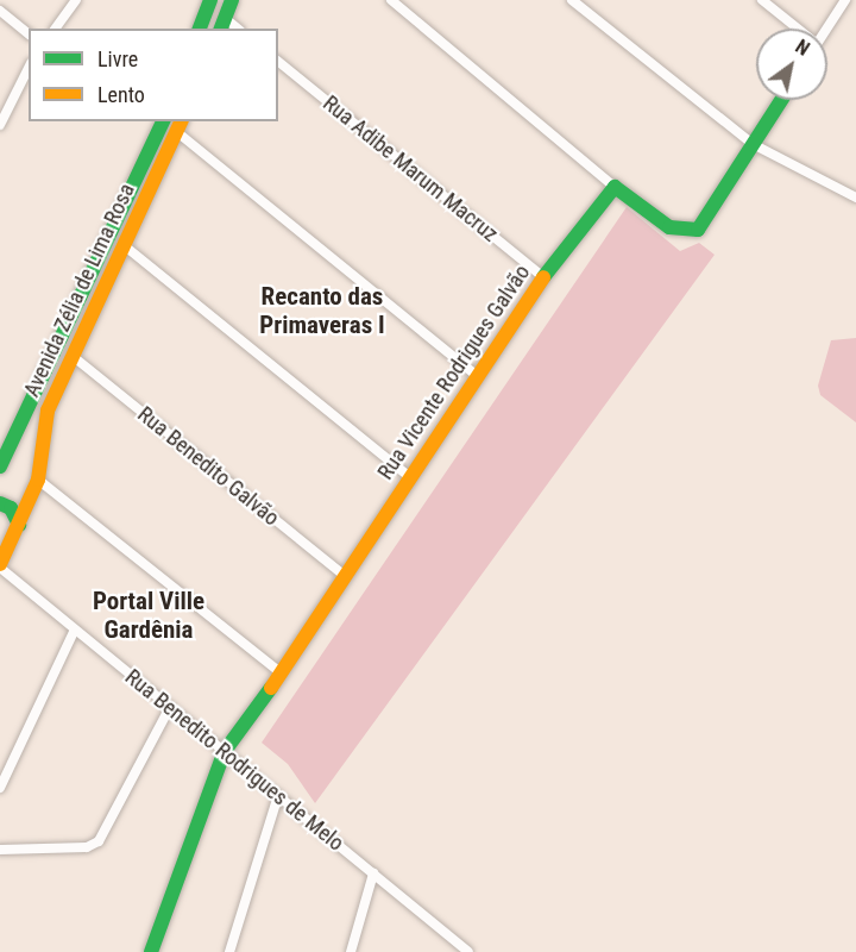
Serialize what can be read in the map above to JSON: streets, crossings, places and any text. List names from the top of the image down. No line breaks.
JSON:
{"streets":{"street":["Rua Adibe Marum Macruz","Avenida Zélia de Lima Rosa","Rua Vicente Rodrigues Galvão","Rua Benedito Galvão","Rua Benedito Rodrigues de Melo"]},"crossings":[["Rua Adibe Marum Macruz","Rua Vicente Rodrigues Galvão"],["Avenida Zélia de Lima Rosa","Rua Benedito Galvão"],["Avenida Zélia de Lima Rosa","Rua Benedito Rodrigues de Melo"],["Rua Vicente Rodrigues Galvão","Rua Benedito Galvão"],["Rua Vicente Rodrigues Galvão","Rua Benedito Rodrigues de Melo"]],"districts":["Recanto das Primaveras I","Portal Ville Gardênia"],"legend":["Livre","Lento"],"north":"top right"}
